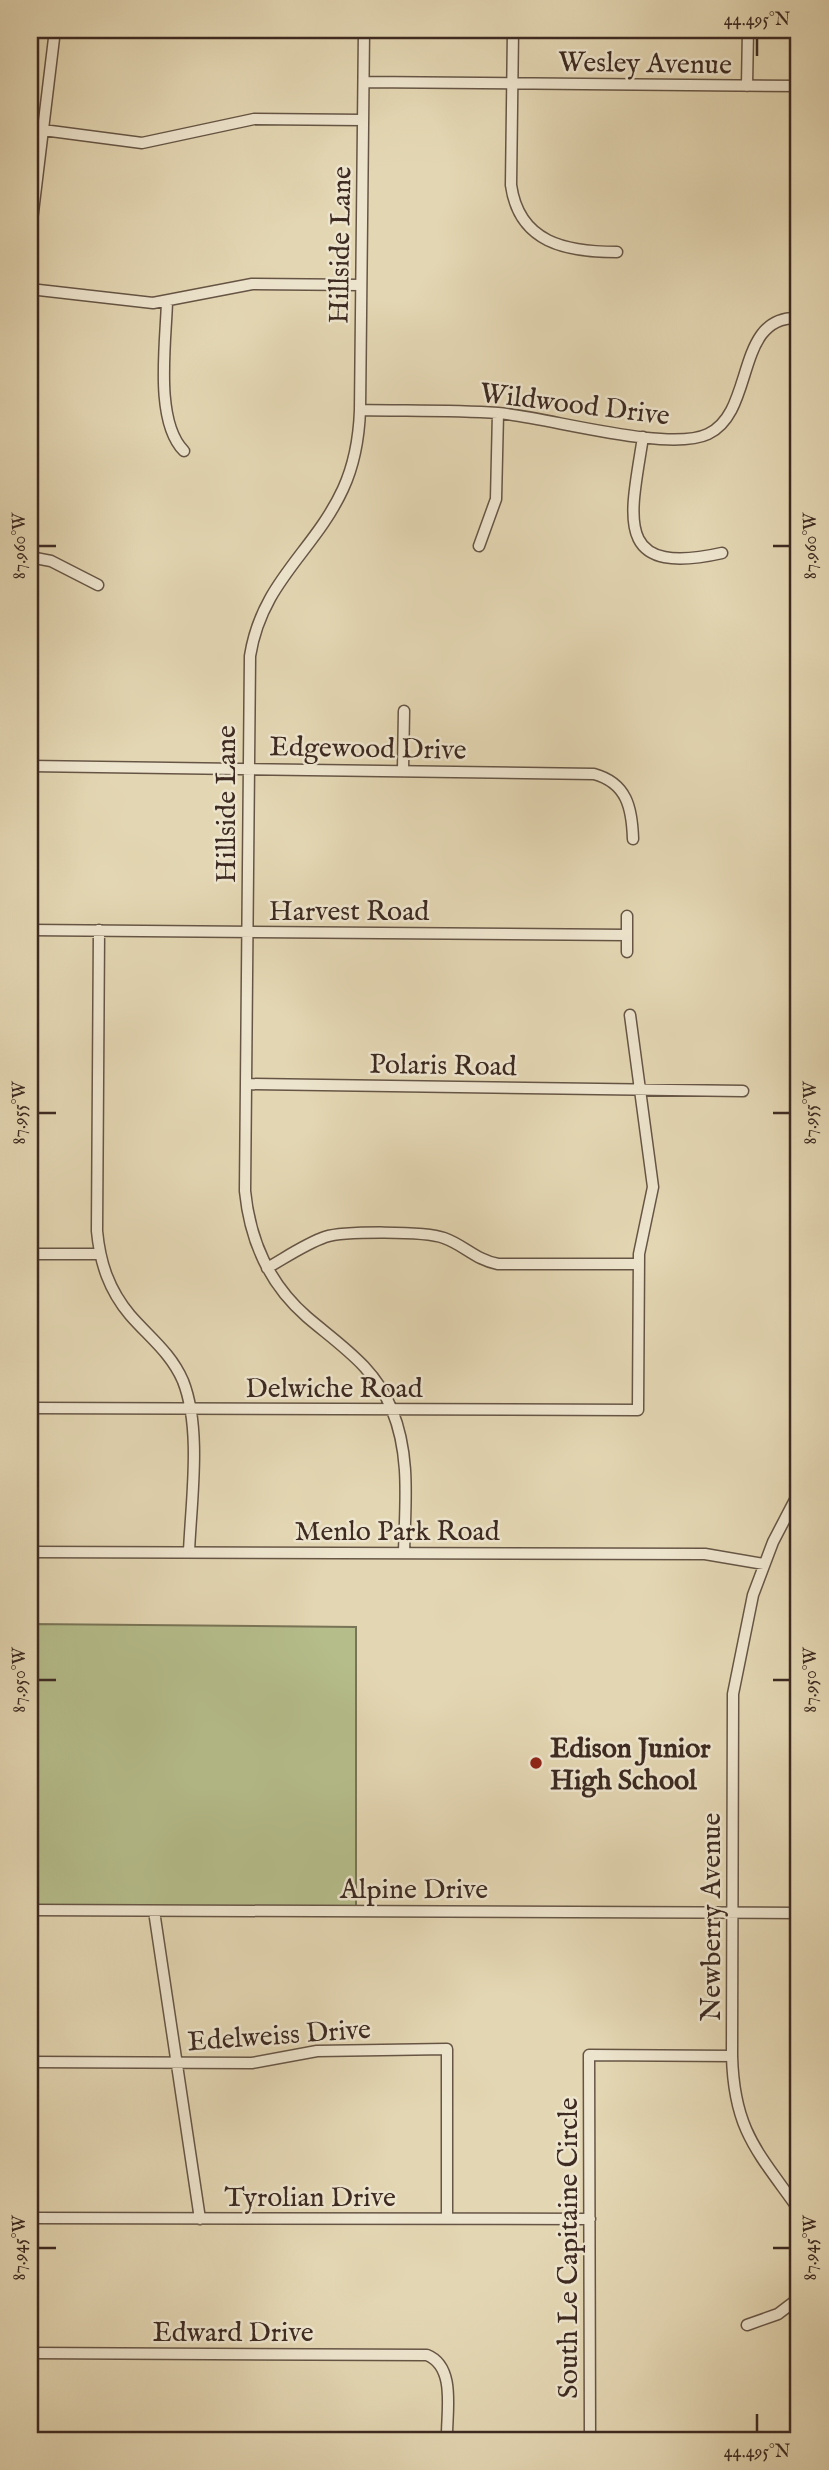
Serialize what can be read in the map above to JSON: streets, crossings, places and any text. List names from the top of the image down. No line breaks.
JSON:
{"streets":{"street":["Wesley Avenue","Hillside Lane","Wildwood Drive","Edgewood Drive","Harvest Road","Polaris Road","Delwiche Road","Menlo Park Road","Alpine Drive","Newberry Avenue","Edelweiss Drive","Tyrolian Drive","South Le Capitaine Circle","Edward Drive"]},"crossings":[["Wesley Avenue","Hillside Lane"],["Hillside Lane","Wildwood Drive"],["Hillside Lane","Edgewood Drive"],["Hillside Lane","Harvest Road"],["Hillside Lane","Polaris Road"],["Hillside Lane","Delwiche Road"],["Hillside Lane","Menlo Park Road"],["Menlo Park Road","Newberry Avenue"],["Alpine Drive","Newberry Avenue"],["Newberry Avenue","South Le Capitaine Circle"],["Edelweiss Drive","Tyrolian Drive"],["Tyrolian Drive","South Le Capitaine Circle"]],"places":["Edison Junior High School"],"coordinates":["44.495°N","87.960°W","87.955°W","87.950°W","87.945°W"]}
